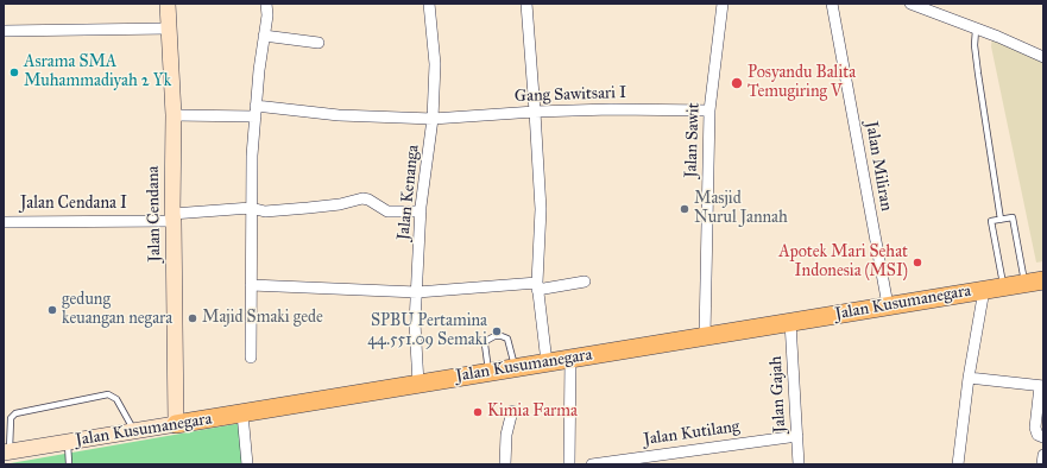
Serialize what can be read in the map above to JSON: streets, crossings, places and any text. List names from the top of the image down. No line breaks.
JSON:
{"streets":{"main road":["Jalan Cendana","Jalan Kusumanegara"],"street":["Gang Sawitsari I","Jalan Sawit","Jalan Miliran","Jalan Kenanga","Jalan Cendana I","Jalan Gajah","Jalan Kutilang"]},"crossings":[["Gang Sawitsari I","Jalan Sawit"],["Gang Sawitsari I","Jalan Kenanga"],["Gang Sawitsari I","Jalan Cendana"],["Jalan Sawit","Jalan Kusumanegara"],["Jalan Miliran","Jalan Kusumanegara"],["Jalan Kenanga","Jalan Cendana I"],["Jalan Kenanga","Jalan Kusumanegara"],["Jalan Cendana I","Jalan Cendana"],["Jalan Cendana","Jalan Kusumanegara"],["Jalan Kusumanegara","Jalan Gajah"],["Jalan Gajah","Jalan Kutilang"]],"places":["Asrama SMA Muhammadiyah 2 Yk","Posyandu Balita Temugiring V","Masjid Nurul Jannah","Apotek Mari Sehat Indonesia (MSI)","gedung keuangan negara","Majid Smaki gede","SPBU Pertamina 44.551.09 Semaki","Kimia Farma"]}
